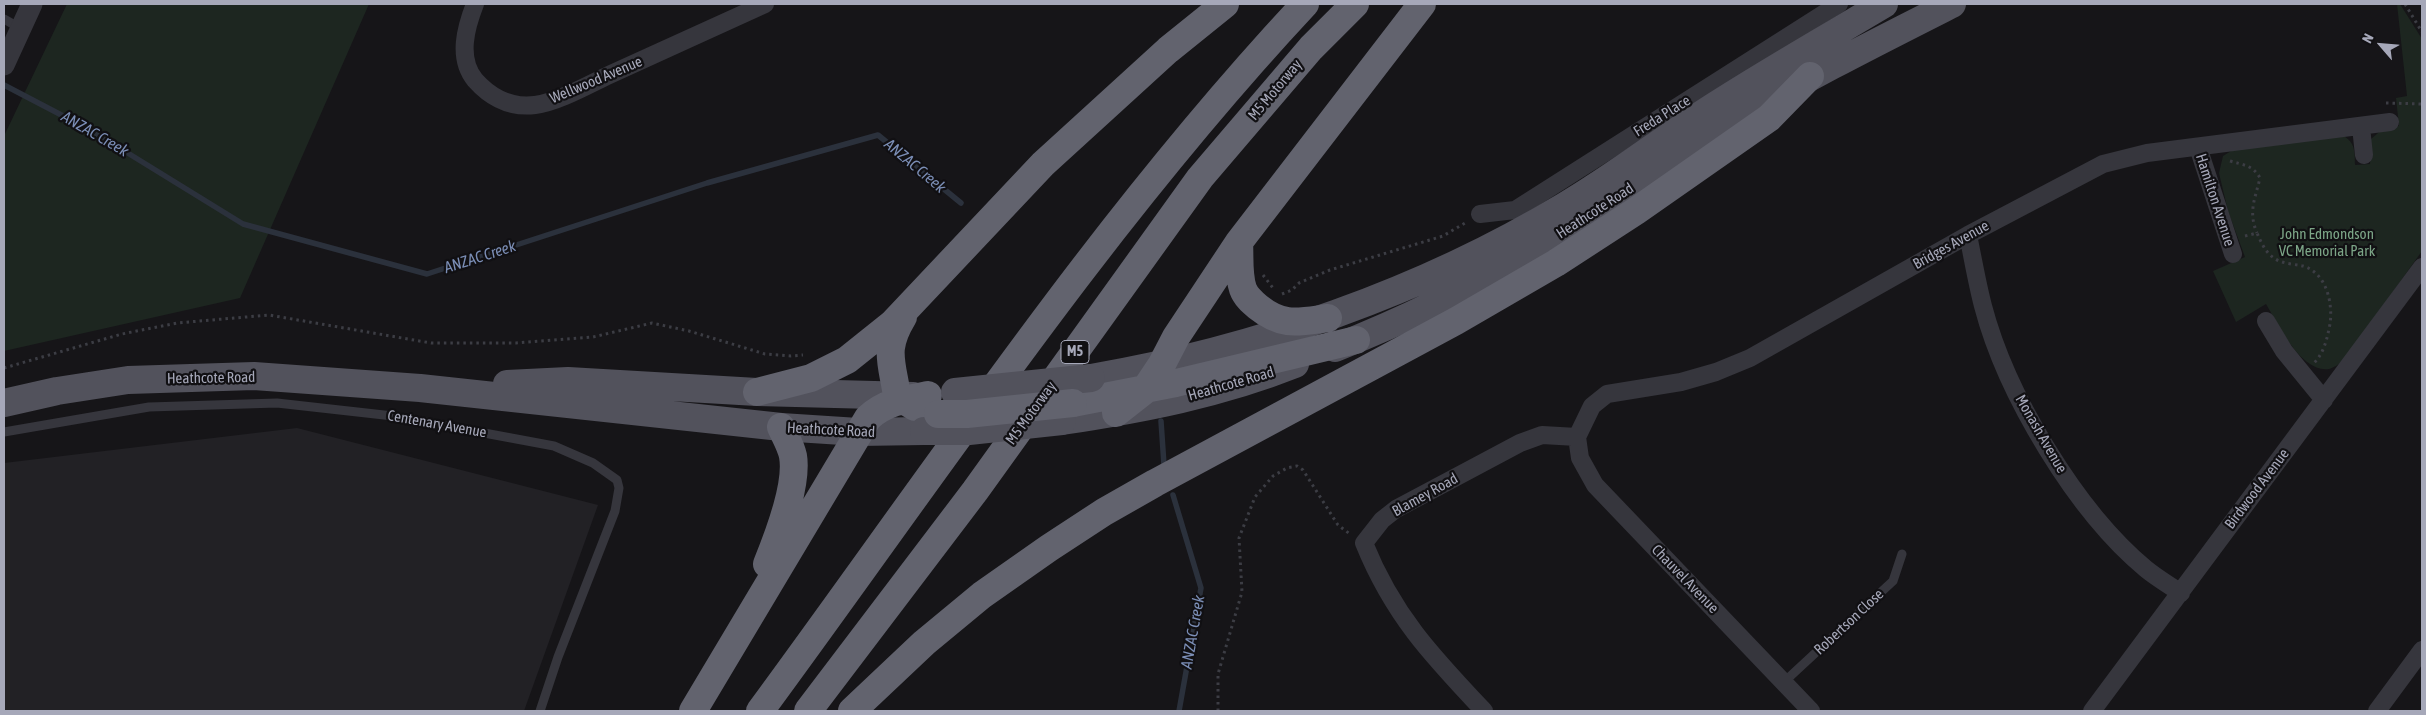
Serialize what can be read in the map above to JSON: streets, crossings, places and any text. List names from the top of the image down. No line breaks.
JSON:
{"streets":{"highway":["M5 Motorway","M5"],"main road":["Heathcote Road"],"street":["Wellwood Avenue","Freda Place","Hamilton Avenue","Bridges Avenue","Monash Avenue","Birdwood Avenue","Blamey Road","Chauvel Avenue"],"lane":["Centenary Avenue","Robertson Close"]},"crossings":[["Hamilton Avenue","Bridges Avenue"],["Bridges Avenue","Monash Avenue"],["Bridges Avenue","Blamey Road"],["Bridges Avenue","Chauvel Avenue"],["Monash Avenue","Birdwood Avenue"],["Blamey Road","Chauvel Avenue"],["Chauvel Avenue","Robertson Close"]],"water":["ANZAC Creek"],"parks":["John Edmondson VC Memorial Park"],"north":"top left"}
